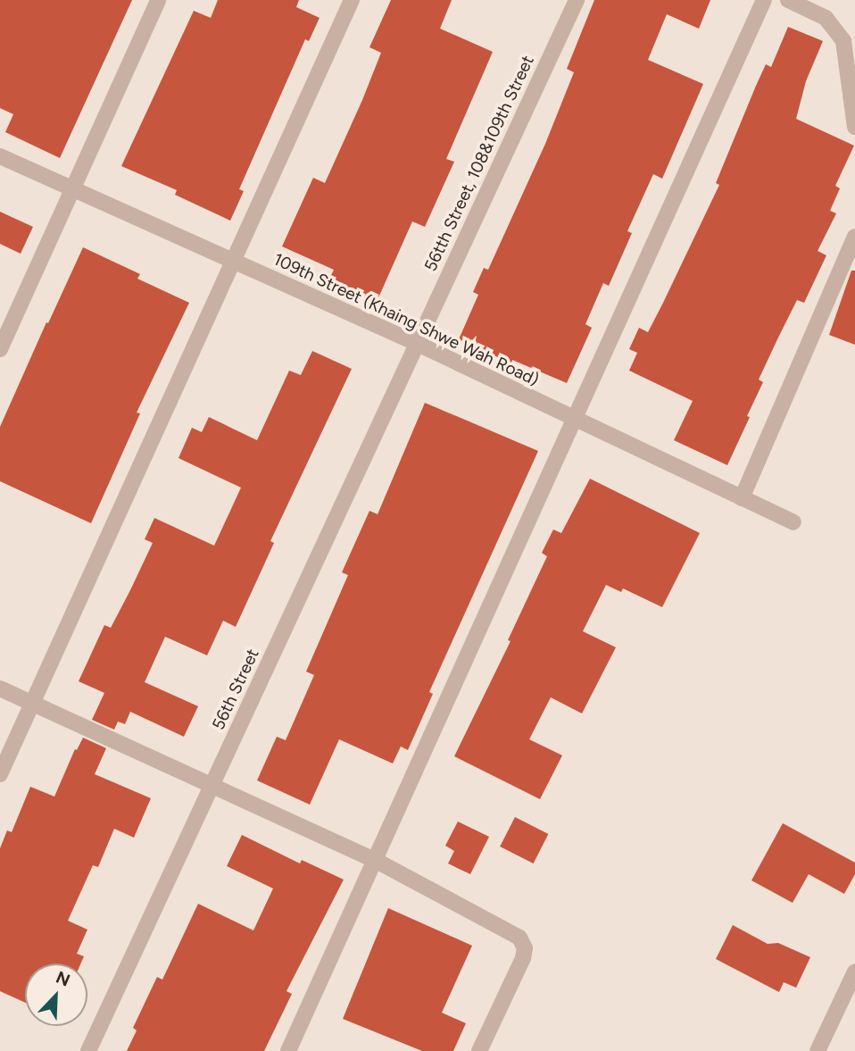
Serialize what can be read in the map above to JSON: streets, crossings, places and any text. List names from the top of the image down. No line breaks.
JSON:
{"streets":{"street":["56tth Street, 108&109th Street","109th Street (Khaing Shwe Wah Road)","56th Street"]},"crossings":[["56tth Street, 108&109th Street","109th Street (Khaing Shwe Wah Road)"],["56tth Street, 108&109th Street","56th Street"],["109th Street (Khaing Shwe Wah Road)","56th Street"]],"north":"top right"}
